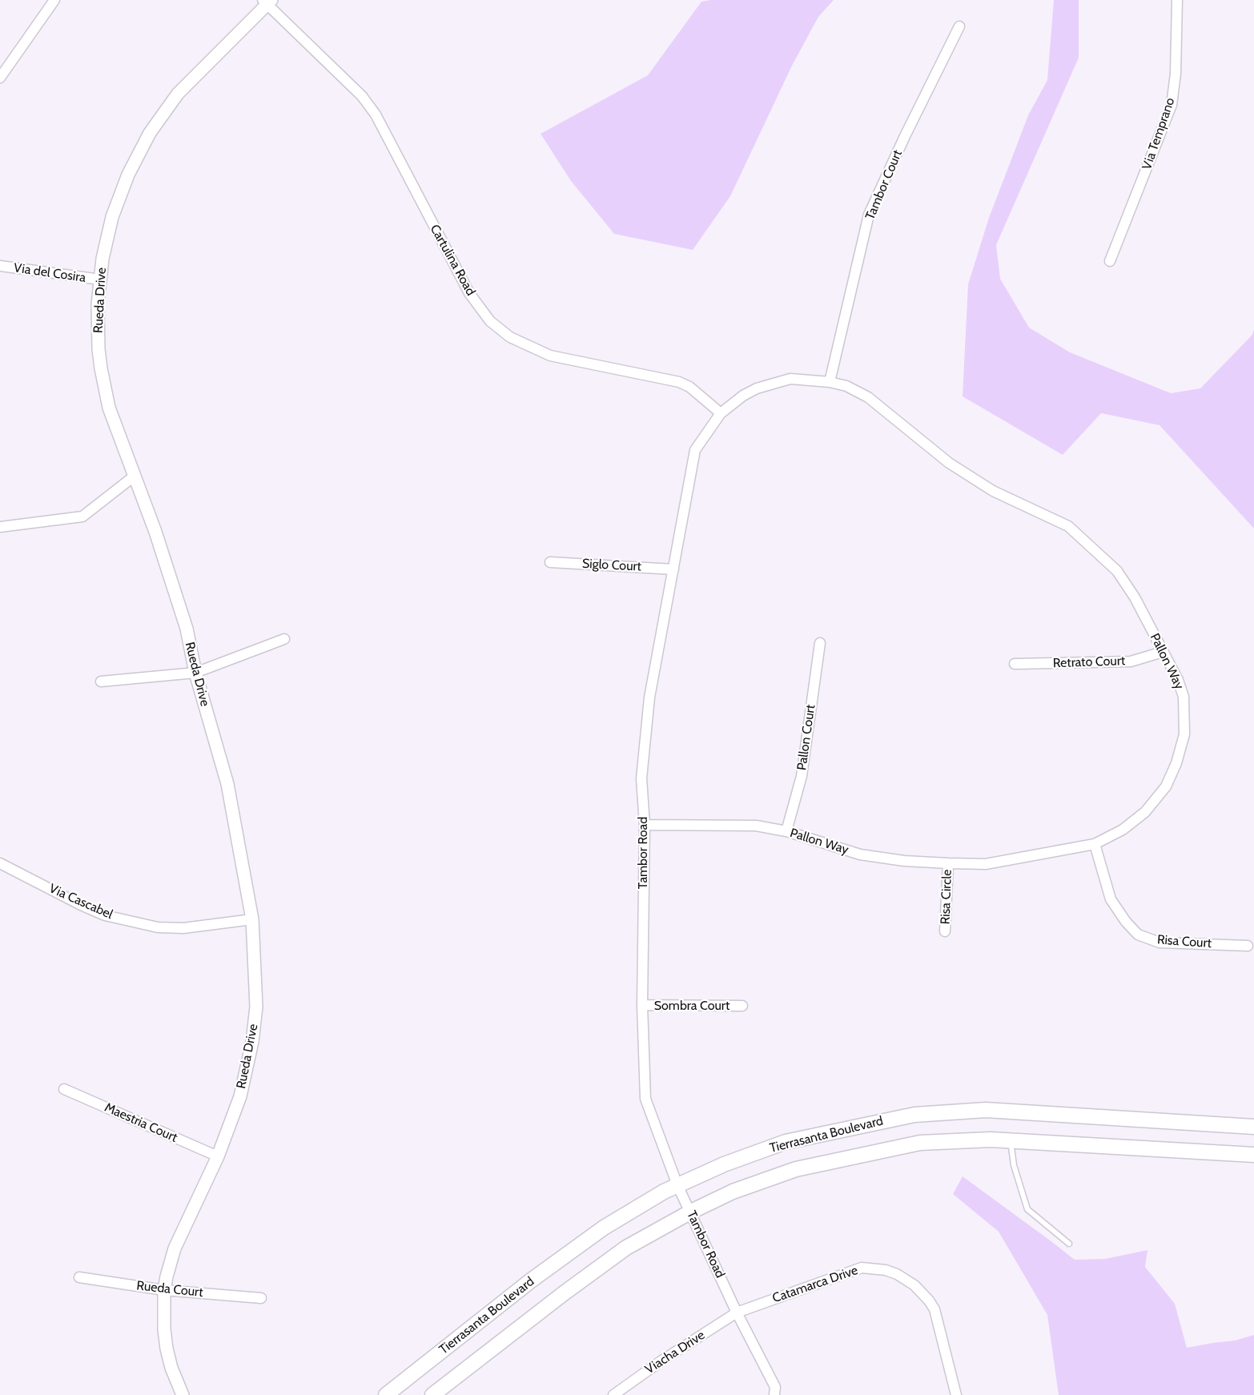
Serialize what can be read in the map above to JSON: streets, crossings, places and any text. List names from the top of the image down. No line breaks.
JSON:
{"streets":{"main road":["Tierrasanta Boulevard"],"street":["Via Temprano","Tambor Court","Cartulina Road","Via del Cosira","Rueda Drive","Siglo Court","Pallon Way","Retrato Court","Pallon Court","Tambor Road","Risa Circle","Via Cascabel","Risa Court","Sombra Court","Maestria Court","Catamarca Drive","Rueda Court","Viacha Drive"]},"crossings":[["Tambor Court","Pallon Way"],["Tambor Court","Tambor Road"],["Cartulina Road","Rueda Drive"],["Cartulina Road","Tambor Road"],["Via del Cosira","Rueda Drive"],["Rueda Drive","Via Cascabel"],["Rueda Drive","Maestria Court"],["Rueda Drive","Rueda Court"],["Siglo Court","Tambor Road"],["Pallon Way","Retrato Court"],["Pallon Way","Pallon Court"],["Pallon Way","Tambor Road"],["Pallon Way","Risa Circle"],["Pallon Way","Risa Court"],["Tambor Road","Sombra Court"],["Tambor Road","Tierrasanta Boulevard"],["Tambor Road","Catamarca Drive"],["Tambor Road","Viacha Drive"],["Catamarca Drive","Viacha Drive"]]}
